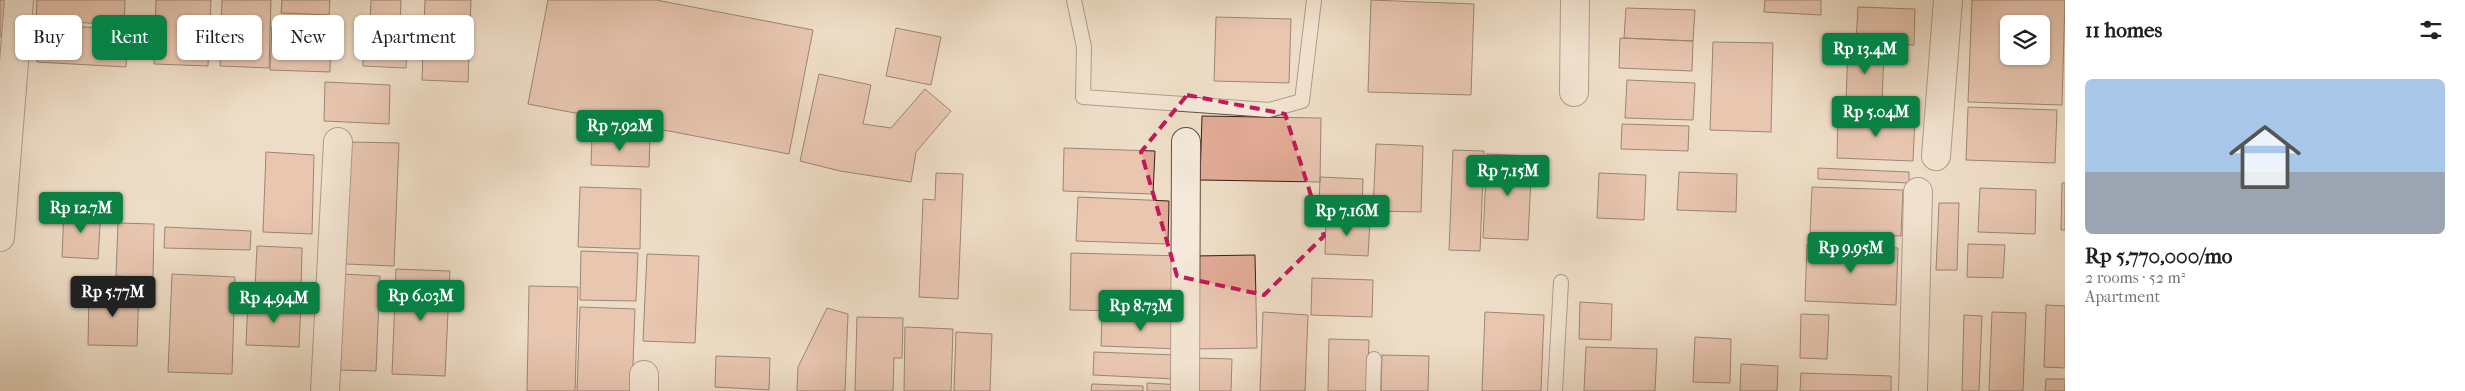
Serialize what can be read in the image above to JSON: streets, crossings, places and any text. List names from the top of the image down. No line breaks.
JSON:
{"page":{"heading":"11 homes","chip":["Buy","Rent","Filters","New","Apartment"],"price":["Rp 13.4M","Rp 5.04M","Rp 7.92M","Rp 7.15M","Rp 12.7M","Rp 7.16M","Rp 9.95M","Rp 5.77M","Rp 6.03M","Rp 4.94M","Rp 8.73M"],"list":[{"name":"Rp 5,770,000/mo","note":"2 rooms · 52 m² · Apartment"}]}}
